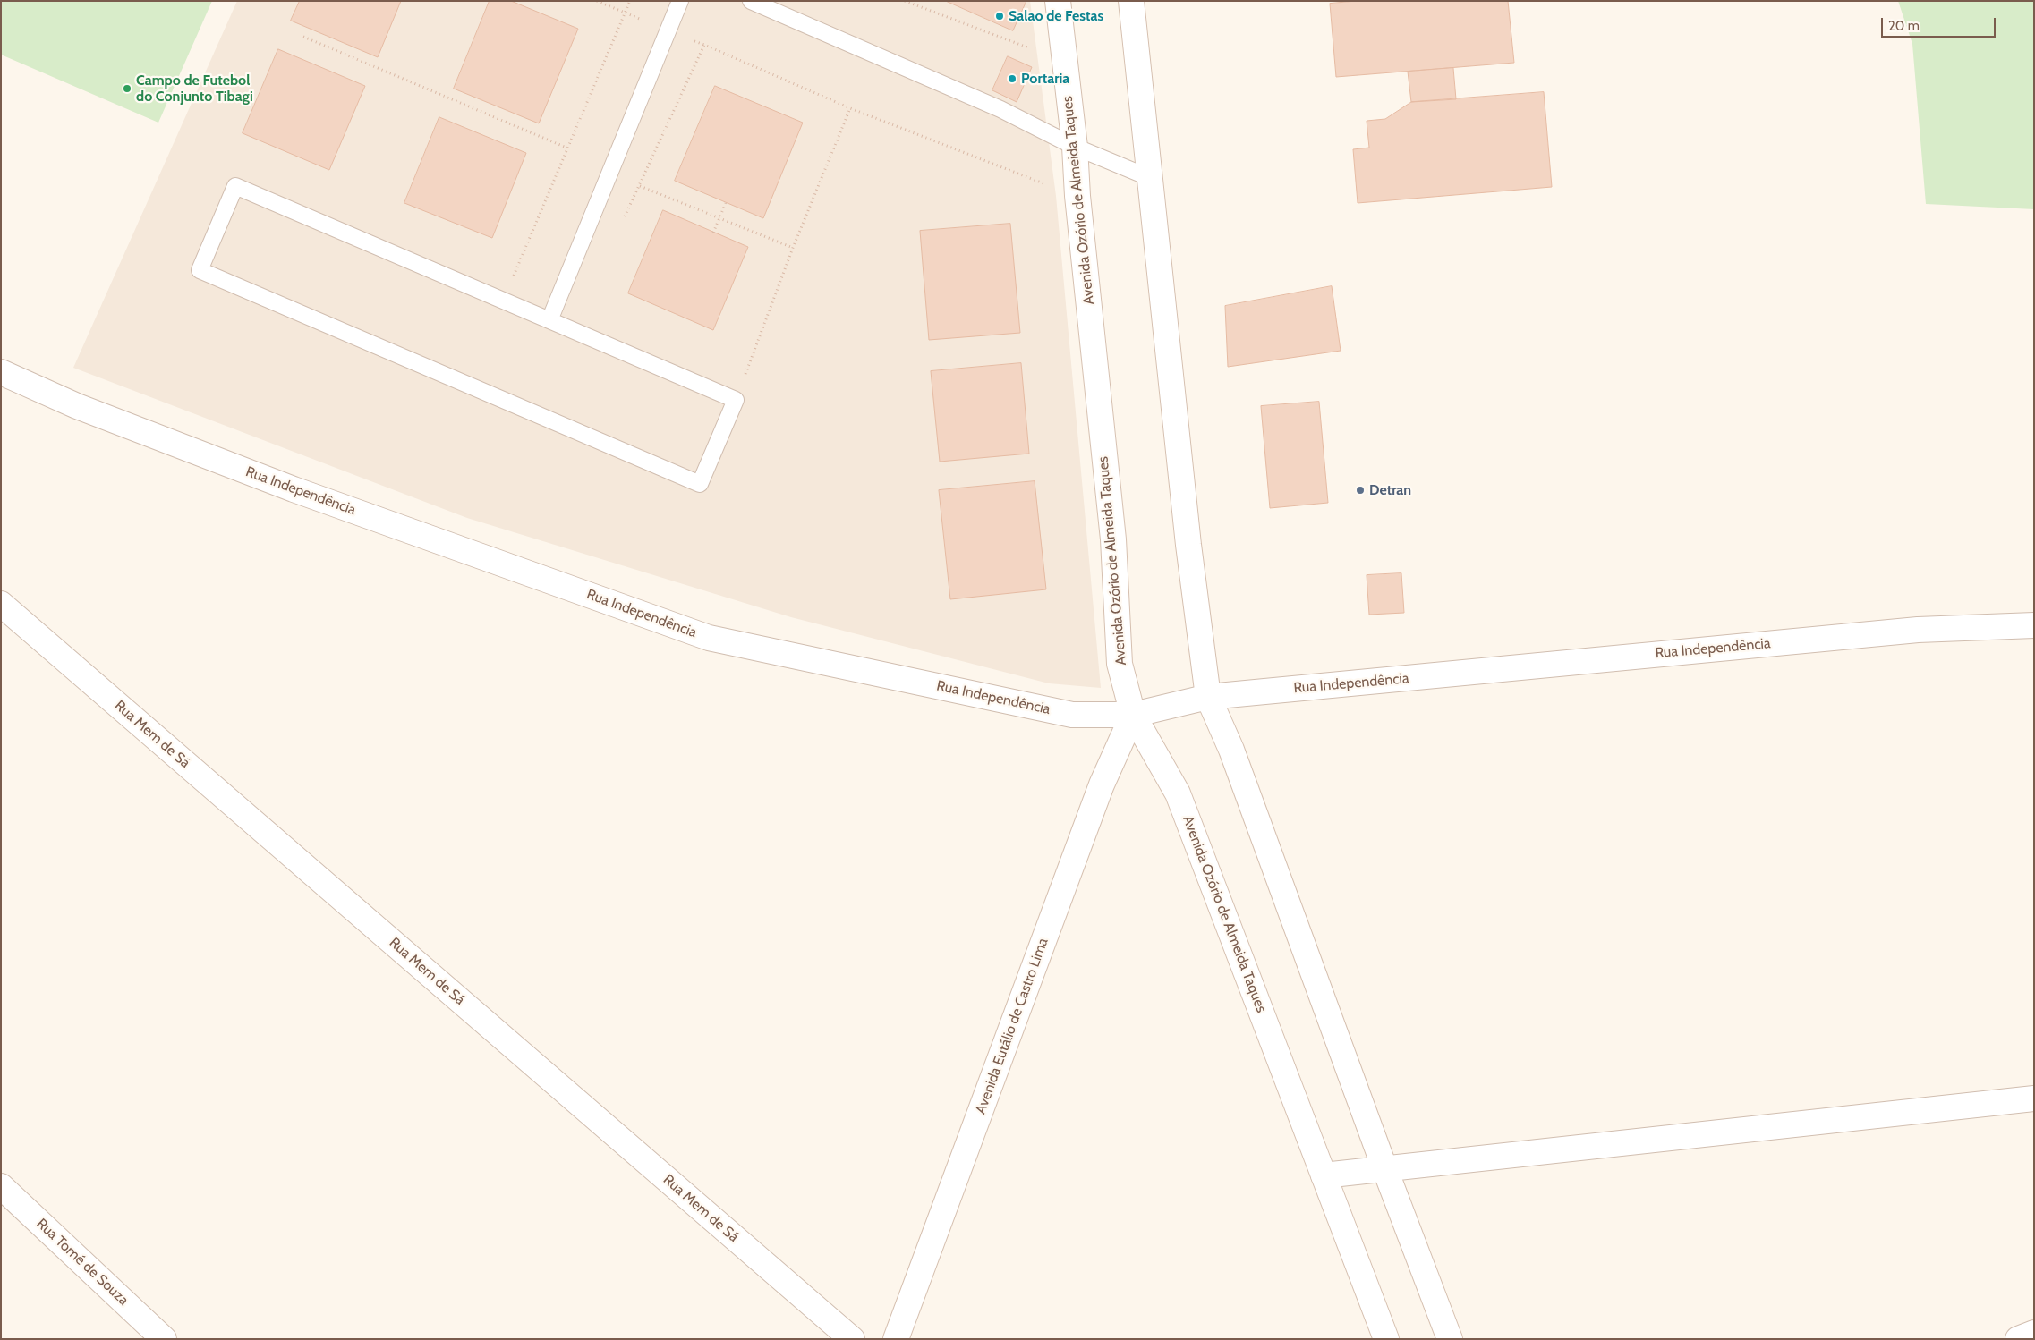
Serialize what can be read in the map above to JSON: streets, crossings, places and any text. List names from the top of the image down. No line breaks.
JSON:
{"streets":{"street":["Avenida Ozório de Almeida Taques","Rua Independência","Rua Mem de Sá","Avenida Eutálio de Castro Lima","Rua Tomé de Souza"]},"crossings":[["Avenida Ozório de Almeida Taques","Rua Independência"],["Avenida Ozório de Almeida Taques","Avenida Eutálio de Castro Lima"],["Rua Independência","Avenida Eutálio de Castro Lima"]],"places":["Salao de Festas","Portaria","Campo de Futebol do Conjunto Tibagi","Detran"],"scale_bar":"20 m"}
